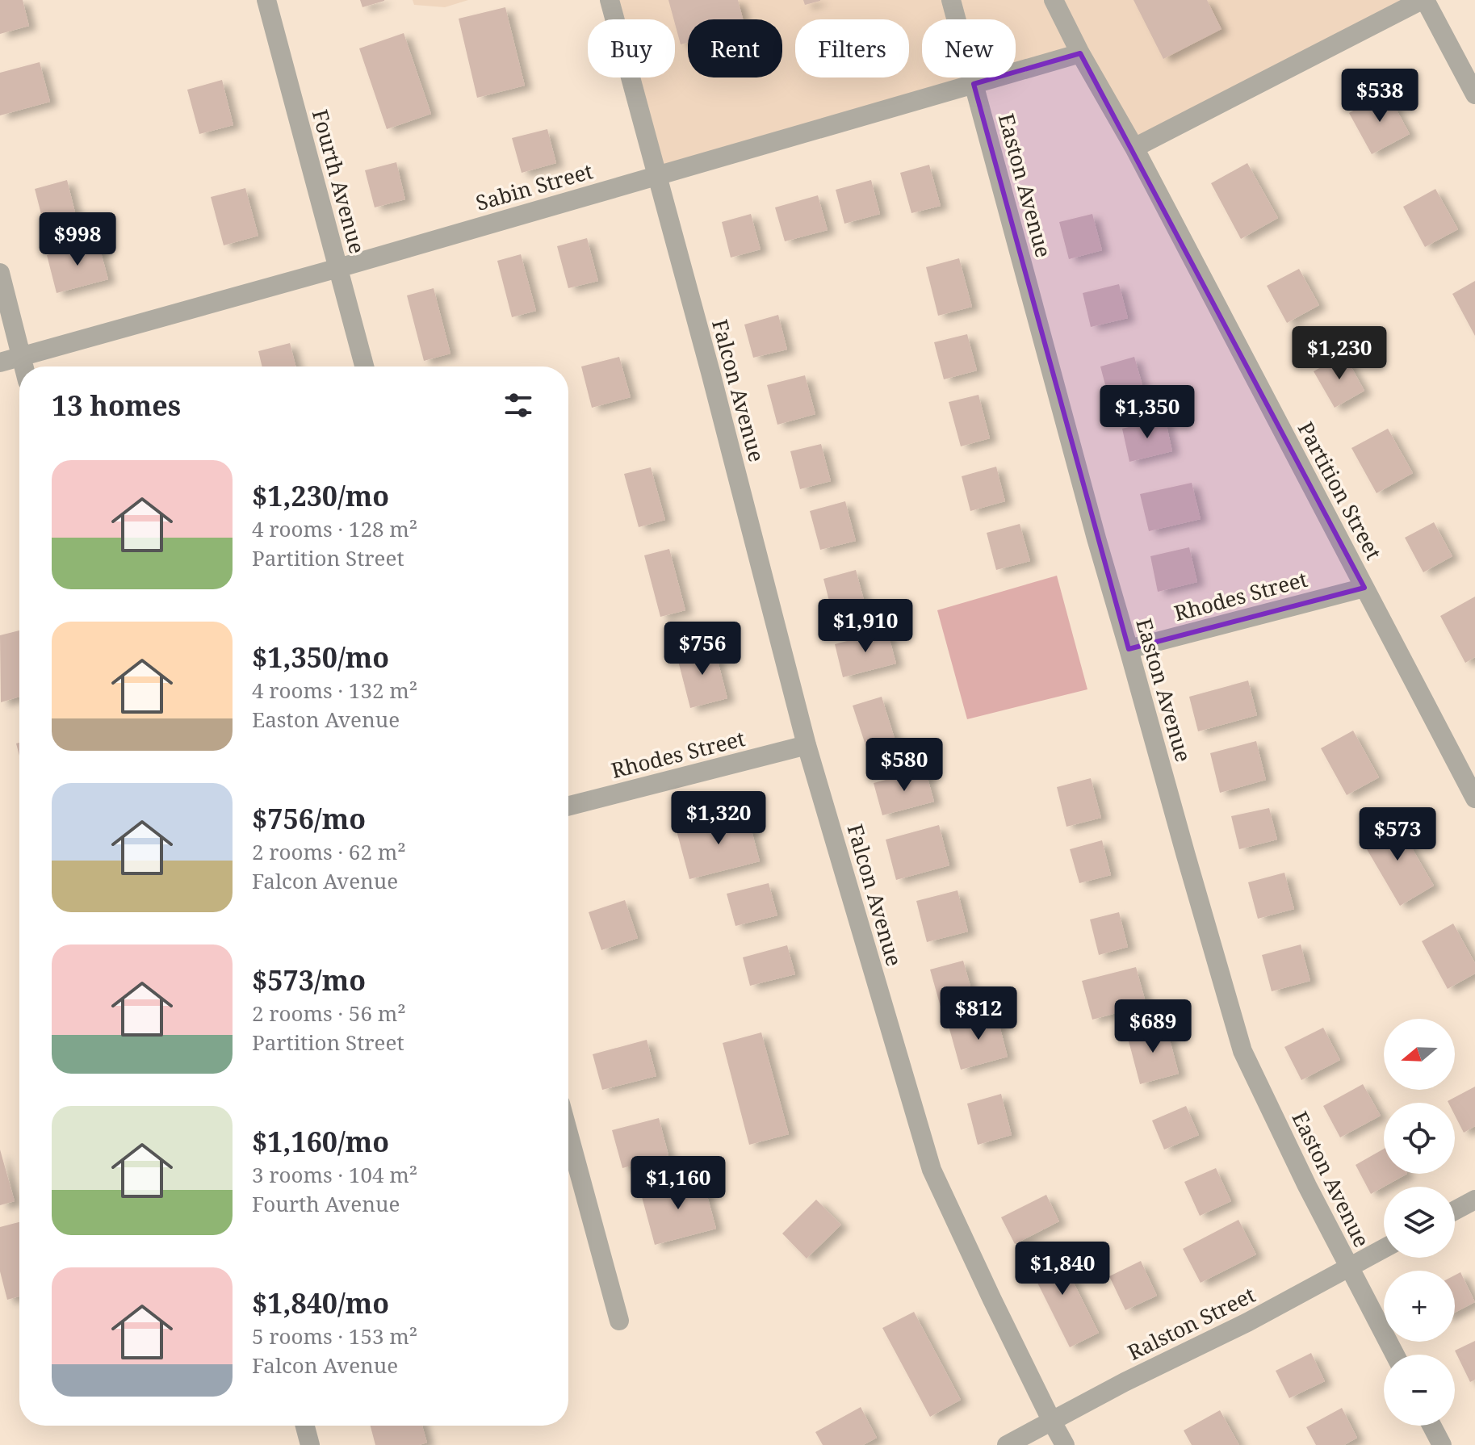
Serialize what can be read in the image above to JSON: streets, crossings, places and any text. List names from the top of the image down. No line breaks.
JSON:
{"streets":{"street":["Fourth Avenue","Easton Avenue","Sabin Street","Falcon Avenue","Partition Street","Rhodes Street","Ralston Street"]},"crossings":[["Fourth Avenue","Sabin Street"],["Easton Avenue","Sabin Street"],["Easton Avenue","Rhodes Street"],["Easton Avenue","Ralston Street"],["Sabin Street","Falcon Avenue"],["Sabin Street","Partition Street"],["Falcon Avenue","Rhodes Street"],["Falcon Avenue","Ralston Street"],["Partition Street","Rhodes Street"]],"north":"left","page":{"chip":["Buy","Rent","Filters","New"],"price":["$538","$998","$1,230","$1,350","$1,910","$756","$580","$1,320","$573","$812","$689","$1,160","$1,840"],"heading":"13 homes","list":[{"name":"$1,230/mo","note":"4 rooms · 128 m² · Partition Street"},{"name":"$1,350/mo","note":"4 rooms · 132 m² · Easton Avenue"},{"name":"$756/mo","note":"2 rooms · 62 m² · Falcon Avenue"},{"name":"$573/mo","note":"2 rooms · 56 m² · Partition Street"},{"name":"$1,160/mo","note":"3 rooms · 104 m² · Fourth Avenue"},{"name":"$1,840/mo","note":"5 rooms · 153 m² · Falcon Avenue"}],"map_buttons":["+","−"]}}
